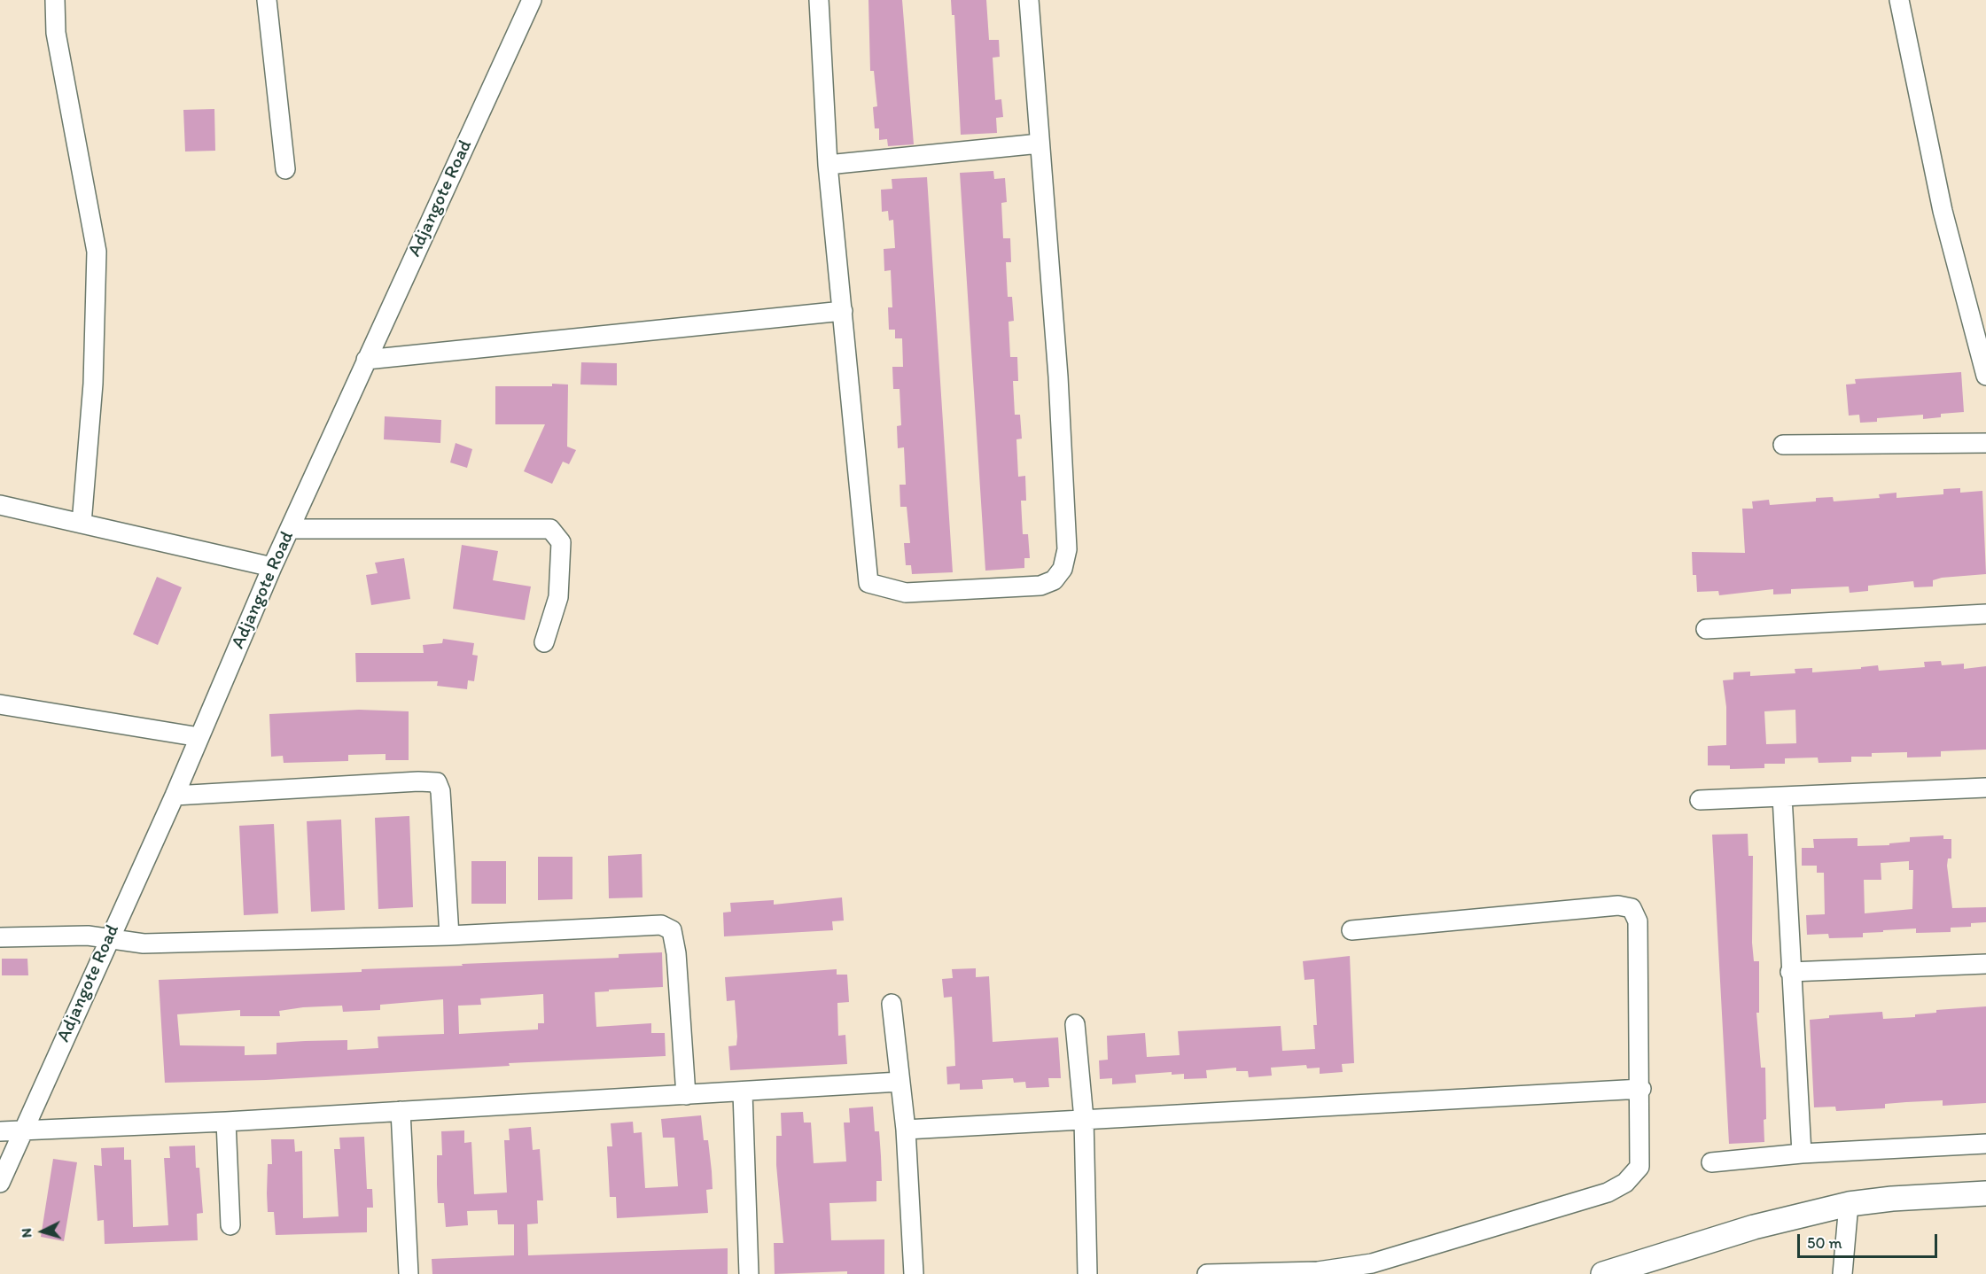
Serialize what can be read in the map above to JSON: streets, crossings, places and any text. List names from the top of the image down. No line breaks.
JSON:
{"streets":{"street":["Adjangote Road"]},"scale_bar":"50 m","north":"left"}
